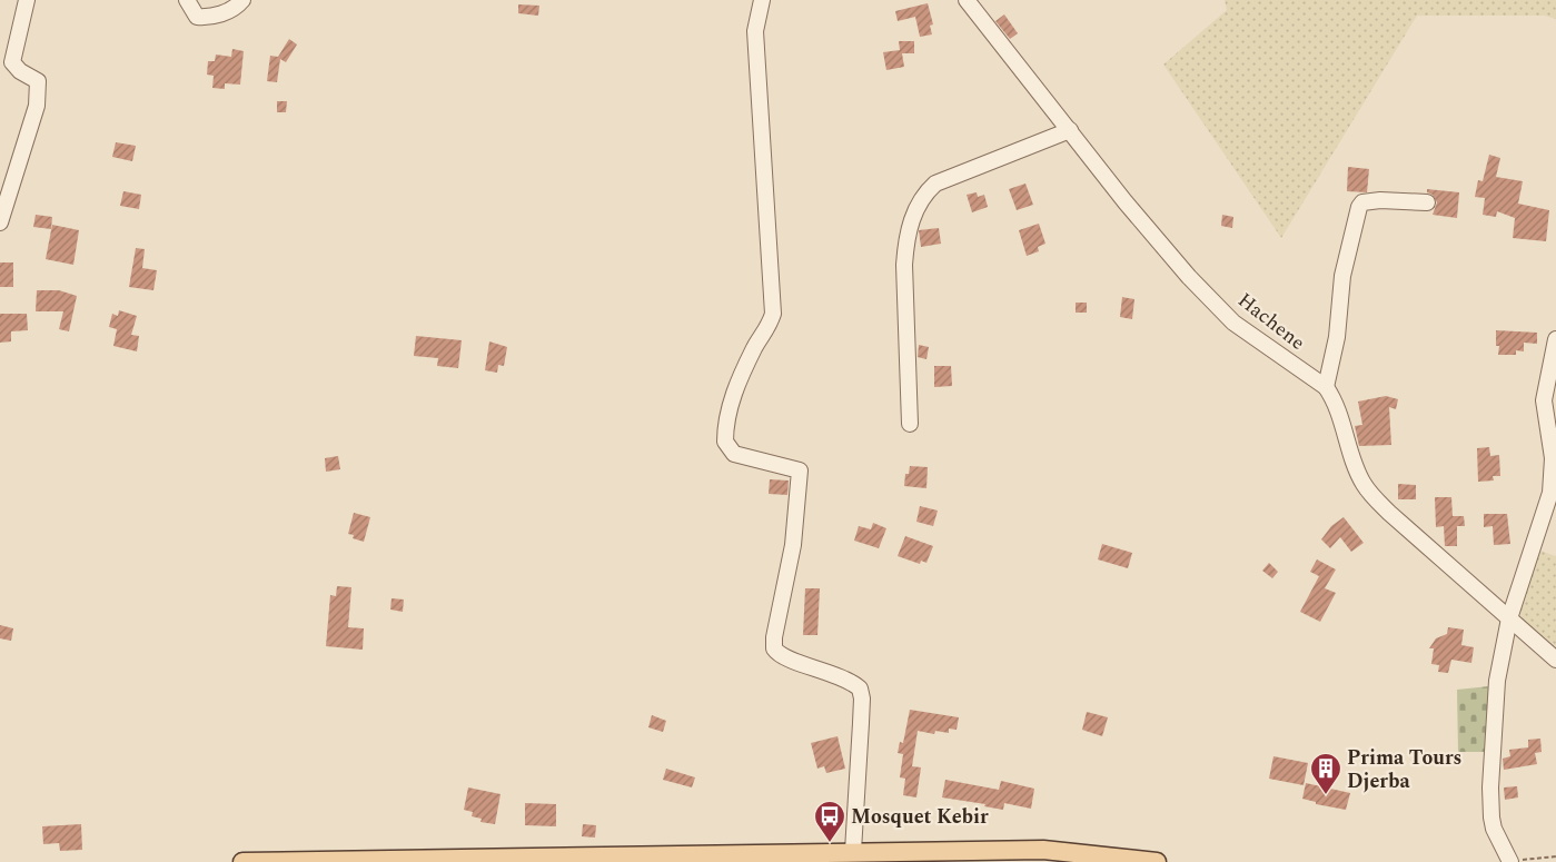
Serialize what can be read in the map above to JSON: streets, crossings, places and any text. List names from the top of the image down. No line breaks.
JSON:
{"streets":{"street":["Hachene"]},"places":{"building":["Prima Tours Djerba"],"bus stop":["Mosquet Kebir"]}}
